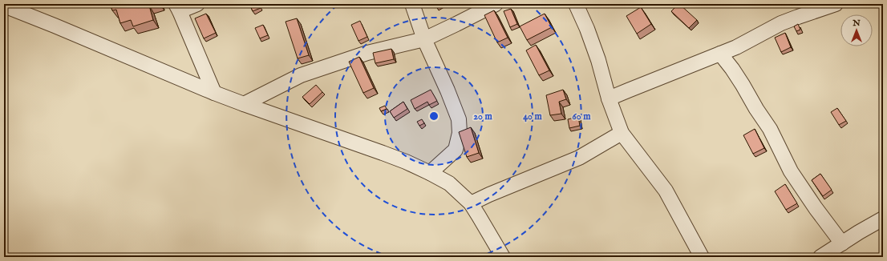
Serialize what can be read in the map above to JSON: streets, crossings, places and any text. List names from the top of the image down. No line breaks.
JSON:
{"north":"top","rings":["20 m","40 m","60 m"]}
